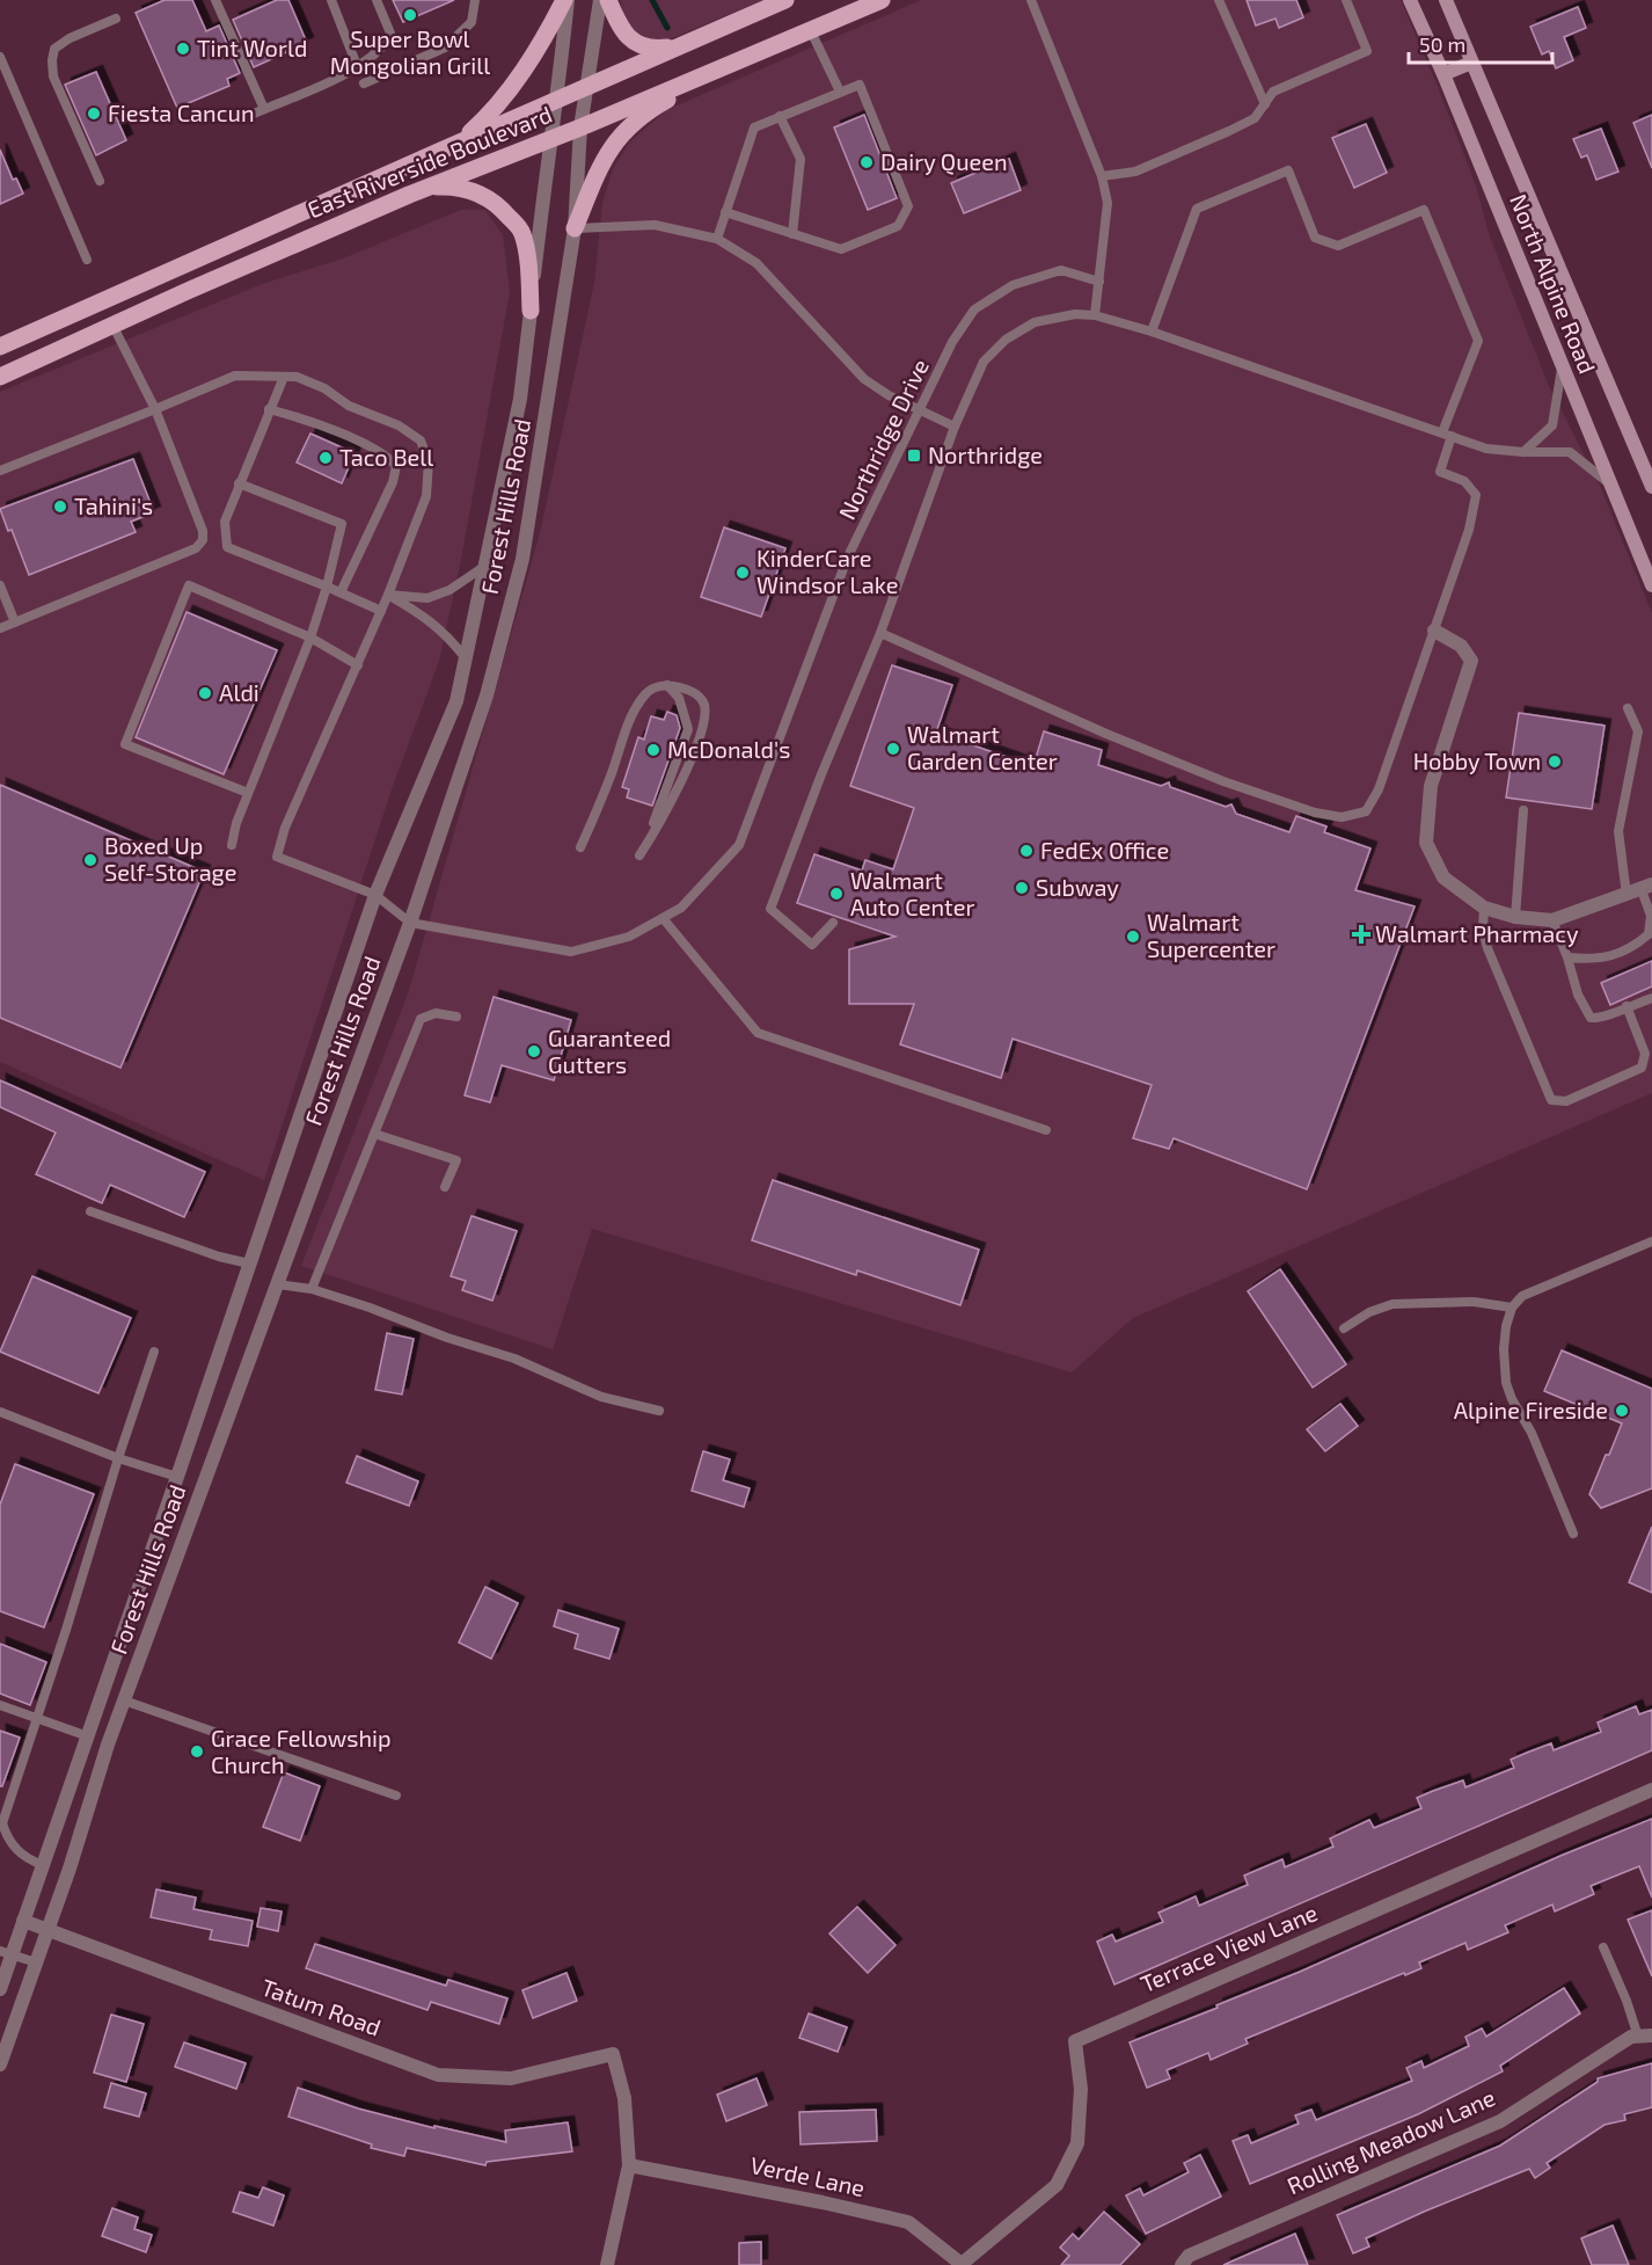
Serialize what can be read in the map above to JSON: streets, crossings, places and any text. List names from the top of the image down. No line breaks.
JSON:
{"streets":{"main road":["East Riverside Boulevard","North Alpine Road"],"street":["Forest Hills Road","Terrace View Lane","Tatum Road","Rolling Meadow Lane","Verde Lane"],"lane":["Northridge Drive"]},"crossings":[["East Riverside Boulevard","Forest Hills Road"],["Northridge Drive","Forest Hills Road"],["Forest Hills Road","Tatum Road"],["Terrace View Lane","Verde Lane"],["Tatum Road","Verde Lane"]],"places":{"other":["Super Bowl Mongolian Grill","Tint World","Fiesta Cancun","Dairy Queen","Taco Bell","Tahini's","KinderCare Windsor Lake","Aldi","Walmart Garden Center","McDonald's","Hobby Town","FedEx Office","Boxed Up Self-Storage","Subway","Walmart Auto Center","Walmart Supercenter","Guaranteed Gutters","Alpine Fireside","Grace Fellowship Church"],"transit":["Northridge"],"health":["Walmart Pharmacy"]},"scale_bar":"50 m"}
